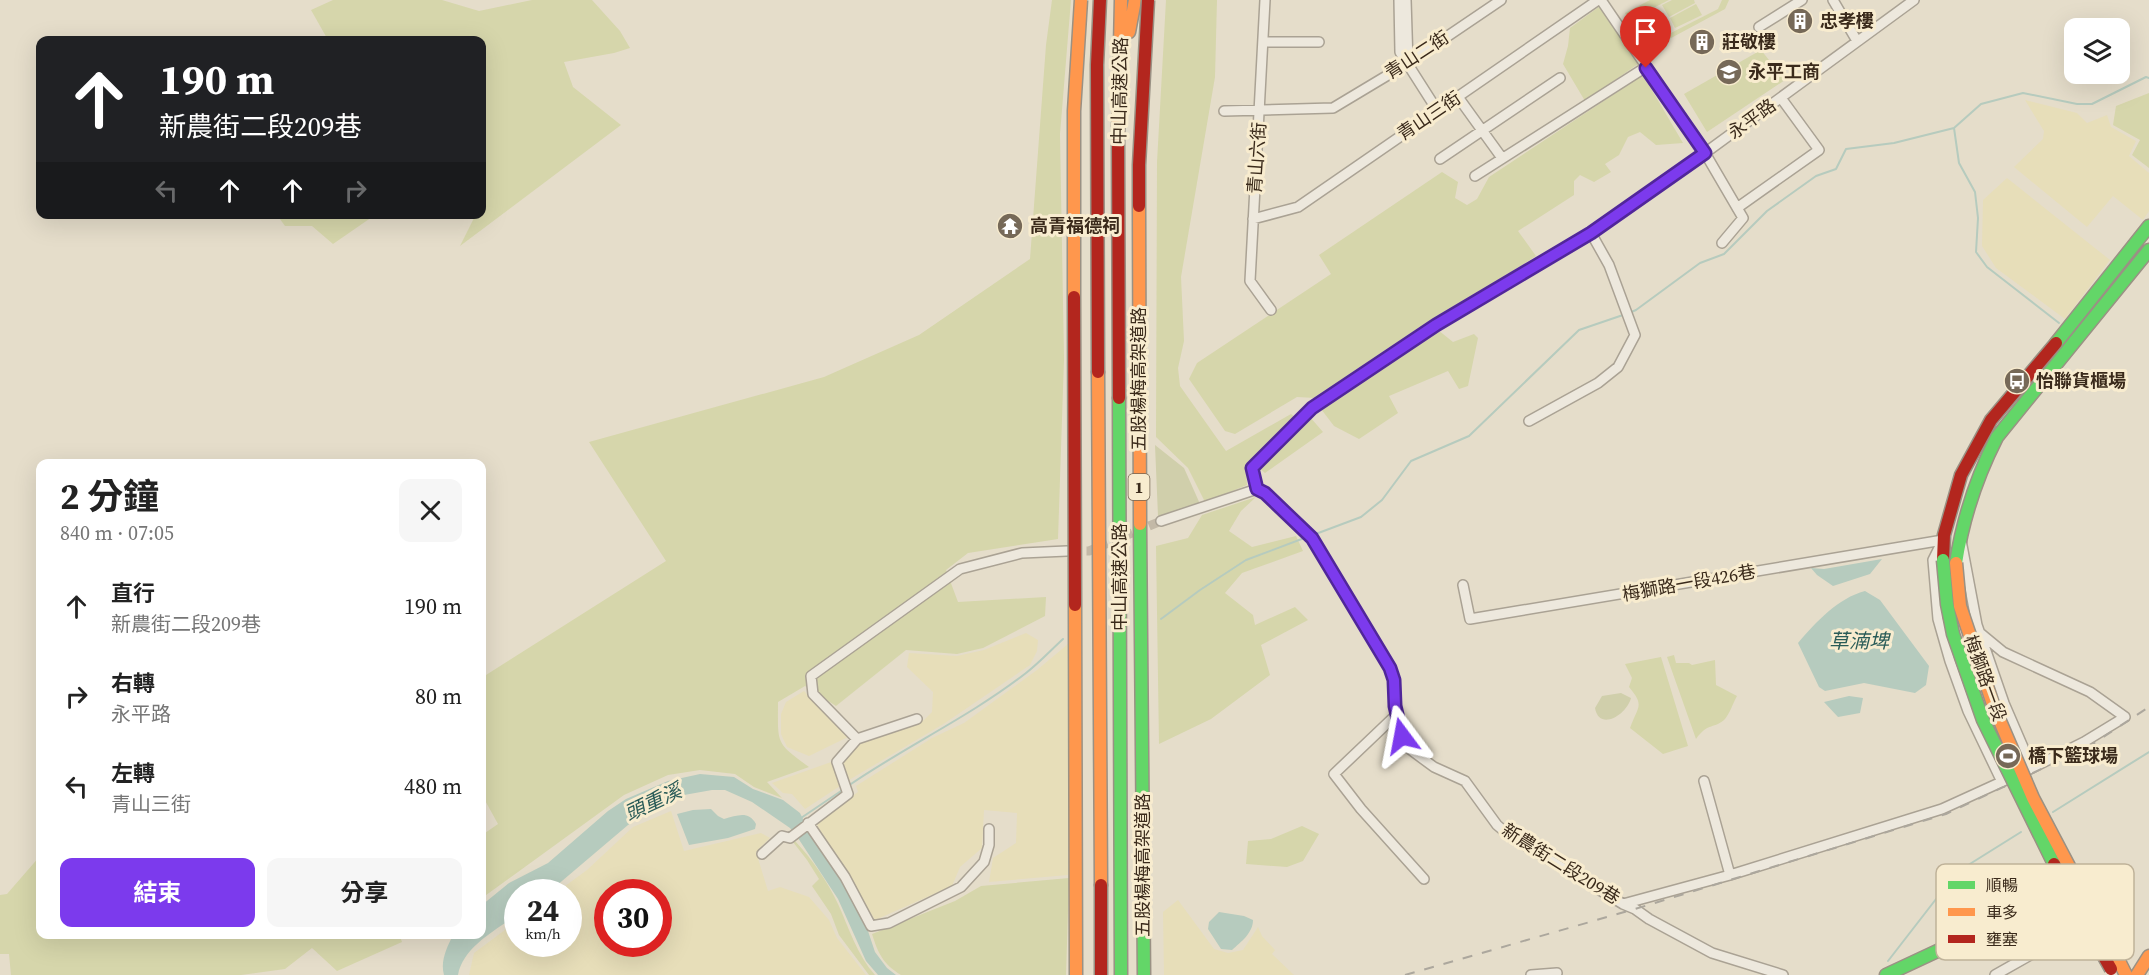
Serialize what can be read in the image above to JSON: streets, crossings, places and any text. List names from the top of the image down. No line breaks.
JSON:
{"streets":{"main road":["中山高速公路","五股楊梅高架道路","1","梅獅路一段"],"street":["青山二街","青山三街","永平路","青山六街","梅獅路一段426巷","新農街二段209巷"]},"crossings":[["青山二街","青山六街"],["青山三街","永平路"],["青山三街","青山六街"],["永平路","新農街二段209巷"],["梅獅路一段426巷","梅獅路一段"]],"water":["草湳埤","頭重溪"],"places":{"building":["忠孝樓","莊敬樓"],"school or university":["永平工商"],"temple":["高青福德祠"],"bus stop":["怡聯貨櫃場"],"sports":["橋下籃球場"]},"legend":["順暢","車多","壅塞"],"page":{"turn":["190 m","新農街二段209巷"],"heading":["2 分鐘","840 m · 07:05"],"list":[{"name":"直行","note":"新農街二段209巷","value":"190 m"},{"name":"右轉","note":"永平路","value":"80 m"},{"name":"左轉","note":"青山三街","value":"480 m"}],"buttons":["結束","分享"],"speed":"24 km/h","limit":"30"}}
